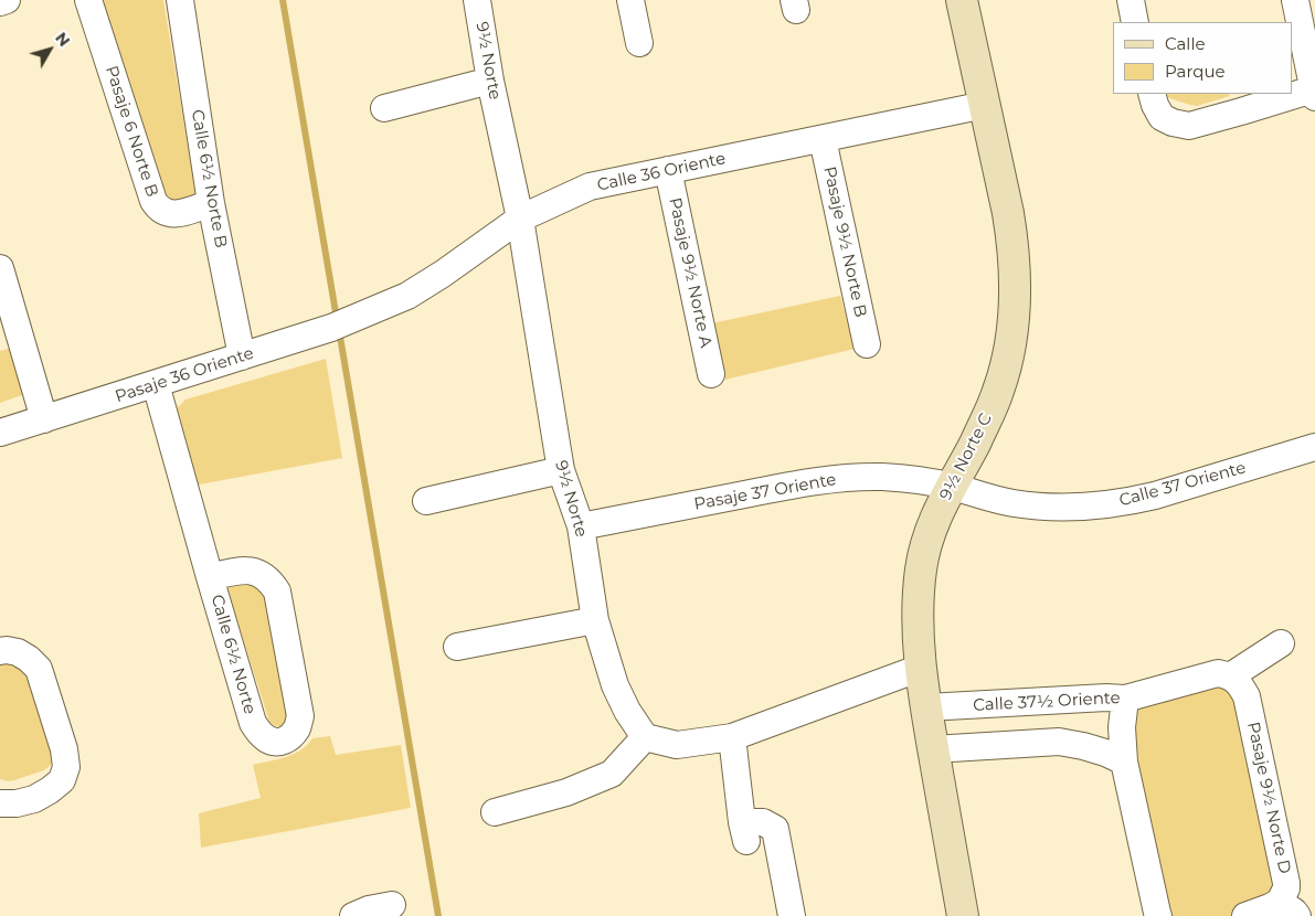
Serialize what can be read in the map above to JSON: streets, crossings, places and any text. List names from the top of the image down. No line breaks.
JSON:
{"streets":{"street":["9½ Norte","Pasaje 6 Norte B","Calle 36 Oriente","Calle 6½ Norte B","Pasaje 9½ Norte B","Pasaje 9½ Norte A","Pasaje 36 Oriente","9½ Norte C","Calle 37 Oriente","Pasaje 37 Oriente","Calle 6½ Norte","Calle 37½ Oriente","Pasaje 9½ Norte D"]},"crossings":[["9½ Norte","Calle 36 Oriente"],["9½ Norte","Pasaje 37 Oriente"],["Pasaje 6 Norte B","Calle 6½ Norte B"],["Calle 36 Oriente","Pasaje 9½ Norte B"],["Calle 36 Oriente","Pasaje 9½ Norte A"],["Calle 36 Oriente","Pasaje 36 Oriente"],["Calle 36 Oriente","9½ Norte C"],["Calle 6½ Norte B","Pasaje 36 Oriente"],["Pasaje 36 Oriente","Calle 6½ Norte"],["9½ Norte C","Calle 37 Oriente"],["9½ Norte C","Pasaje 37 Oriente"],["9½ Norte C","Calle 37½ Oriente"],["Calle 37 Oriente","Pasaje 37 Oriente"],["Calle 37½ Oriente","Pasaje 9½ Norte D"]],"legend":["Calle","Parque"],"north":"top right"}
